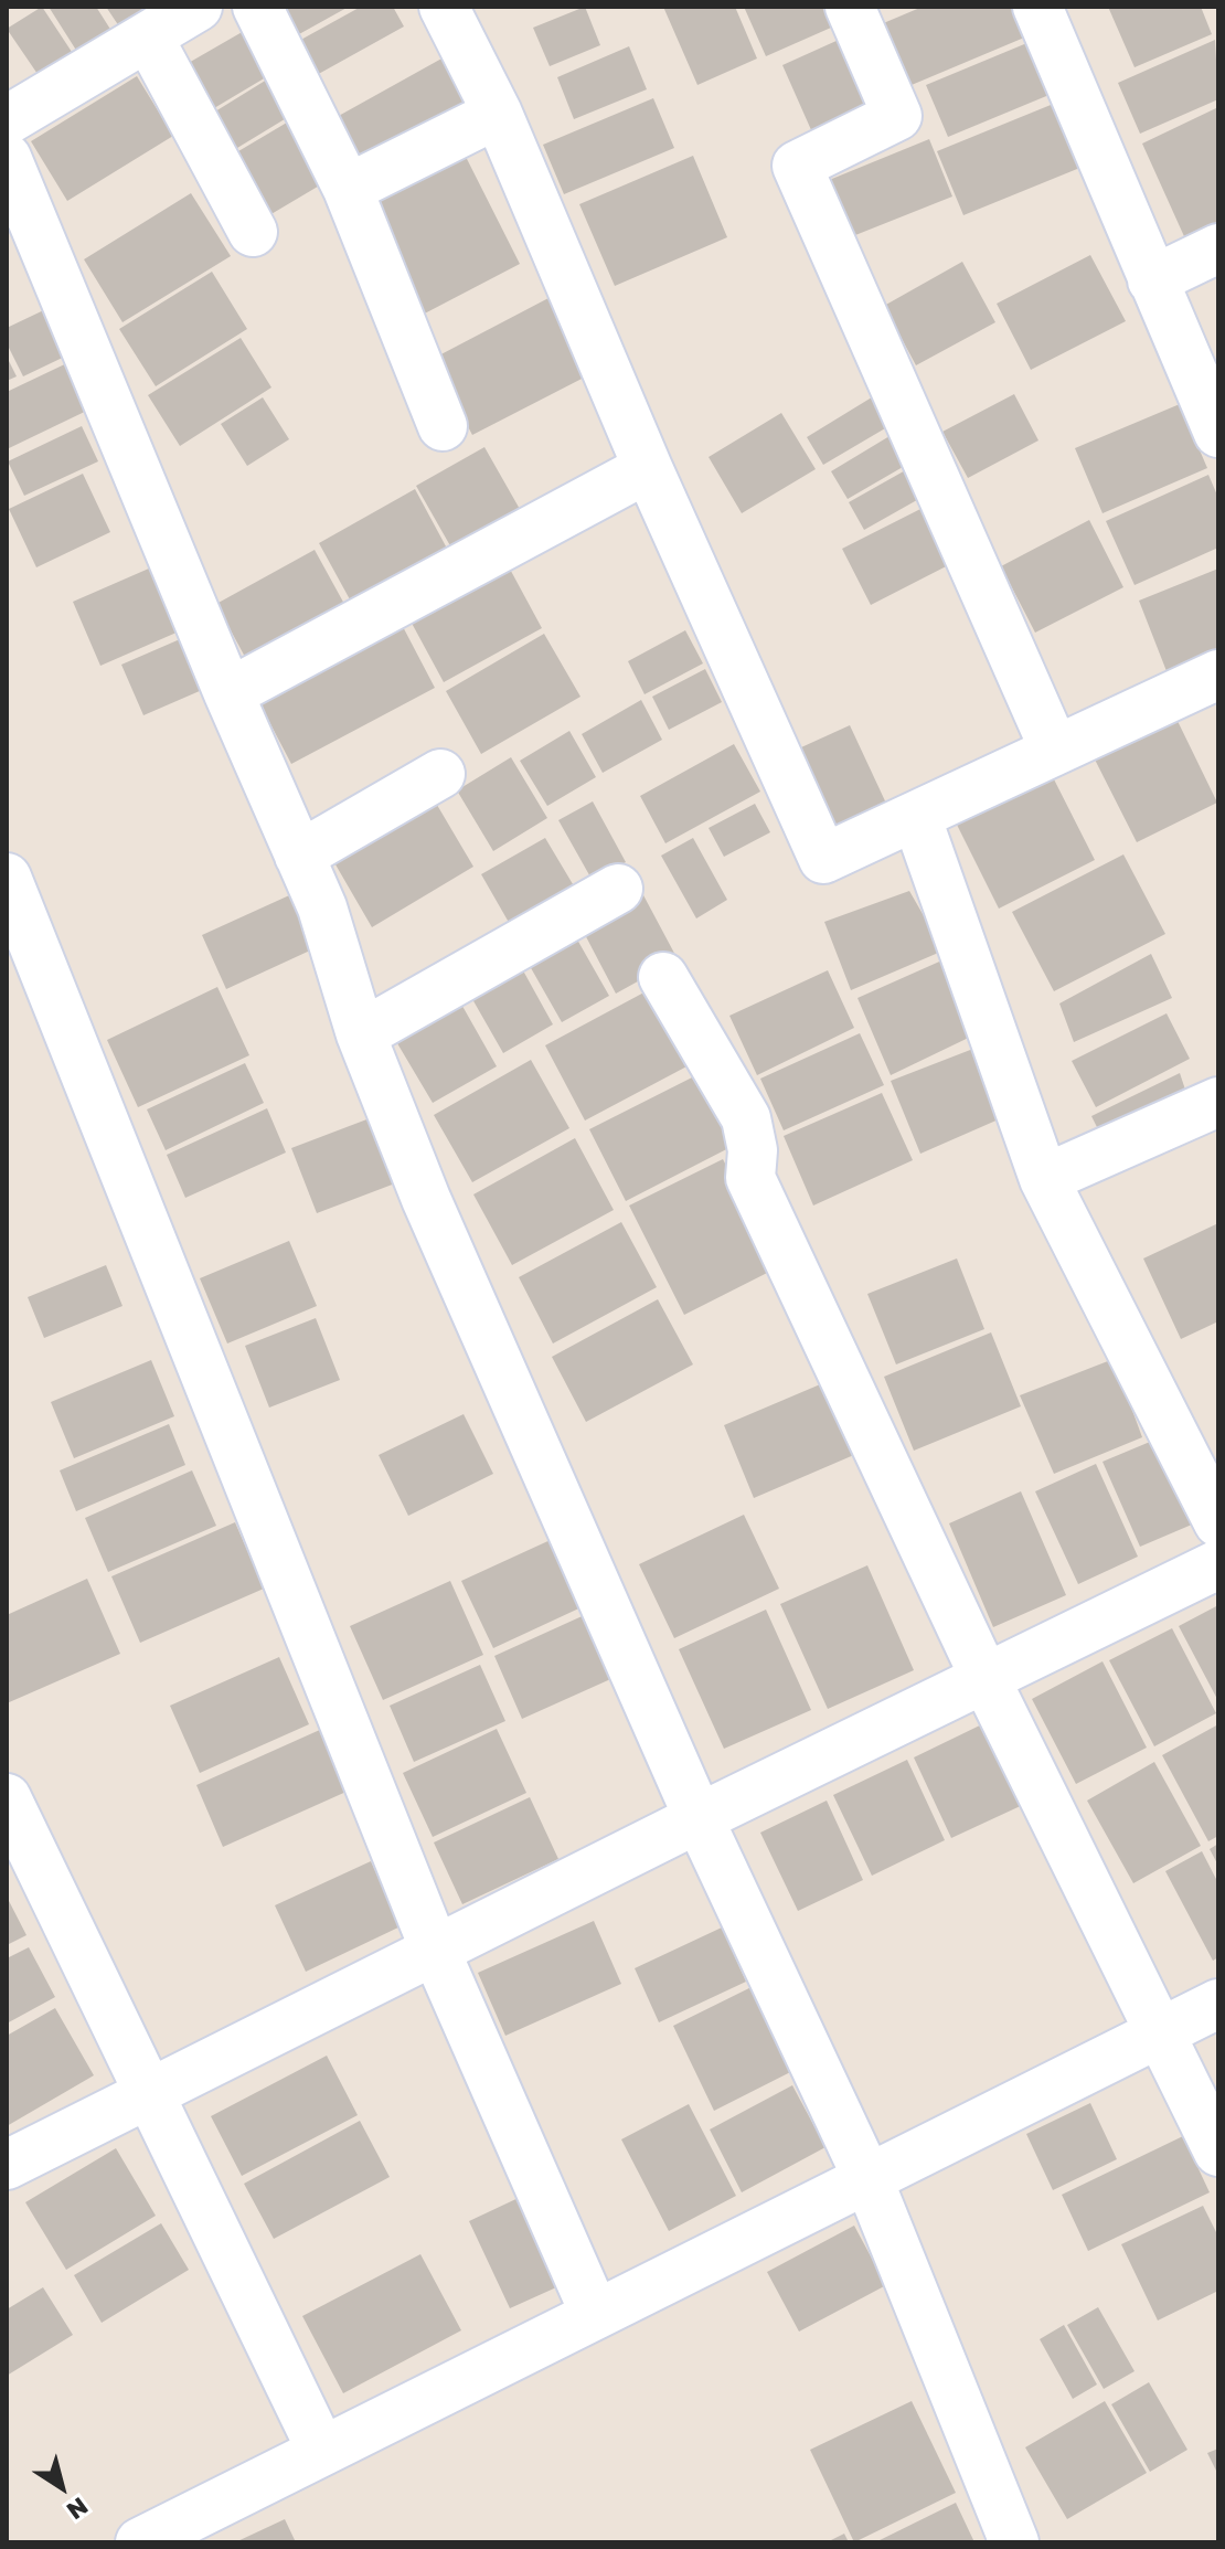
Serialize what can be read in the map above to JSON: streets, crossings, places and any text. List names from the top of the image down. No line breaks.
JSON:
{"north":"bottom right"}
